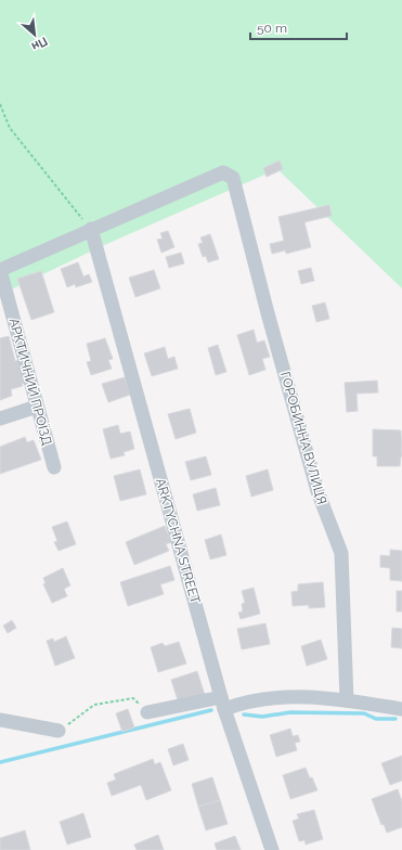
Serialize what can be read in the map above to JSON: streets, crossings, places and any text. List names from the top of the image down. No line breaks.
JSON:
{"streets":{"street":["АРКТИЧНИЙ ПРОЇЗД","ГОРОБИННА ВУЛИЦЯ","ARKTYCHNA STREET"]},"crossings":[["ГОРОБИННА ВУЛИЦЯ","ARKTYCHNA STREET"]],"scale_bar":"50 m","north":"bottom right"}
